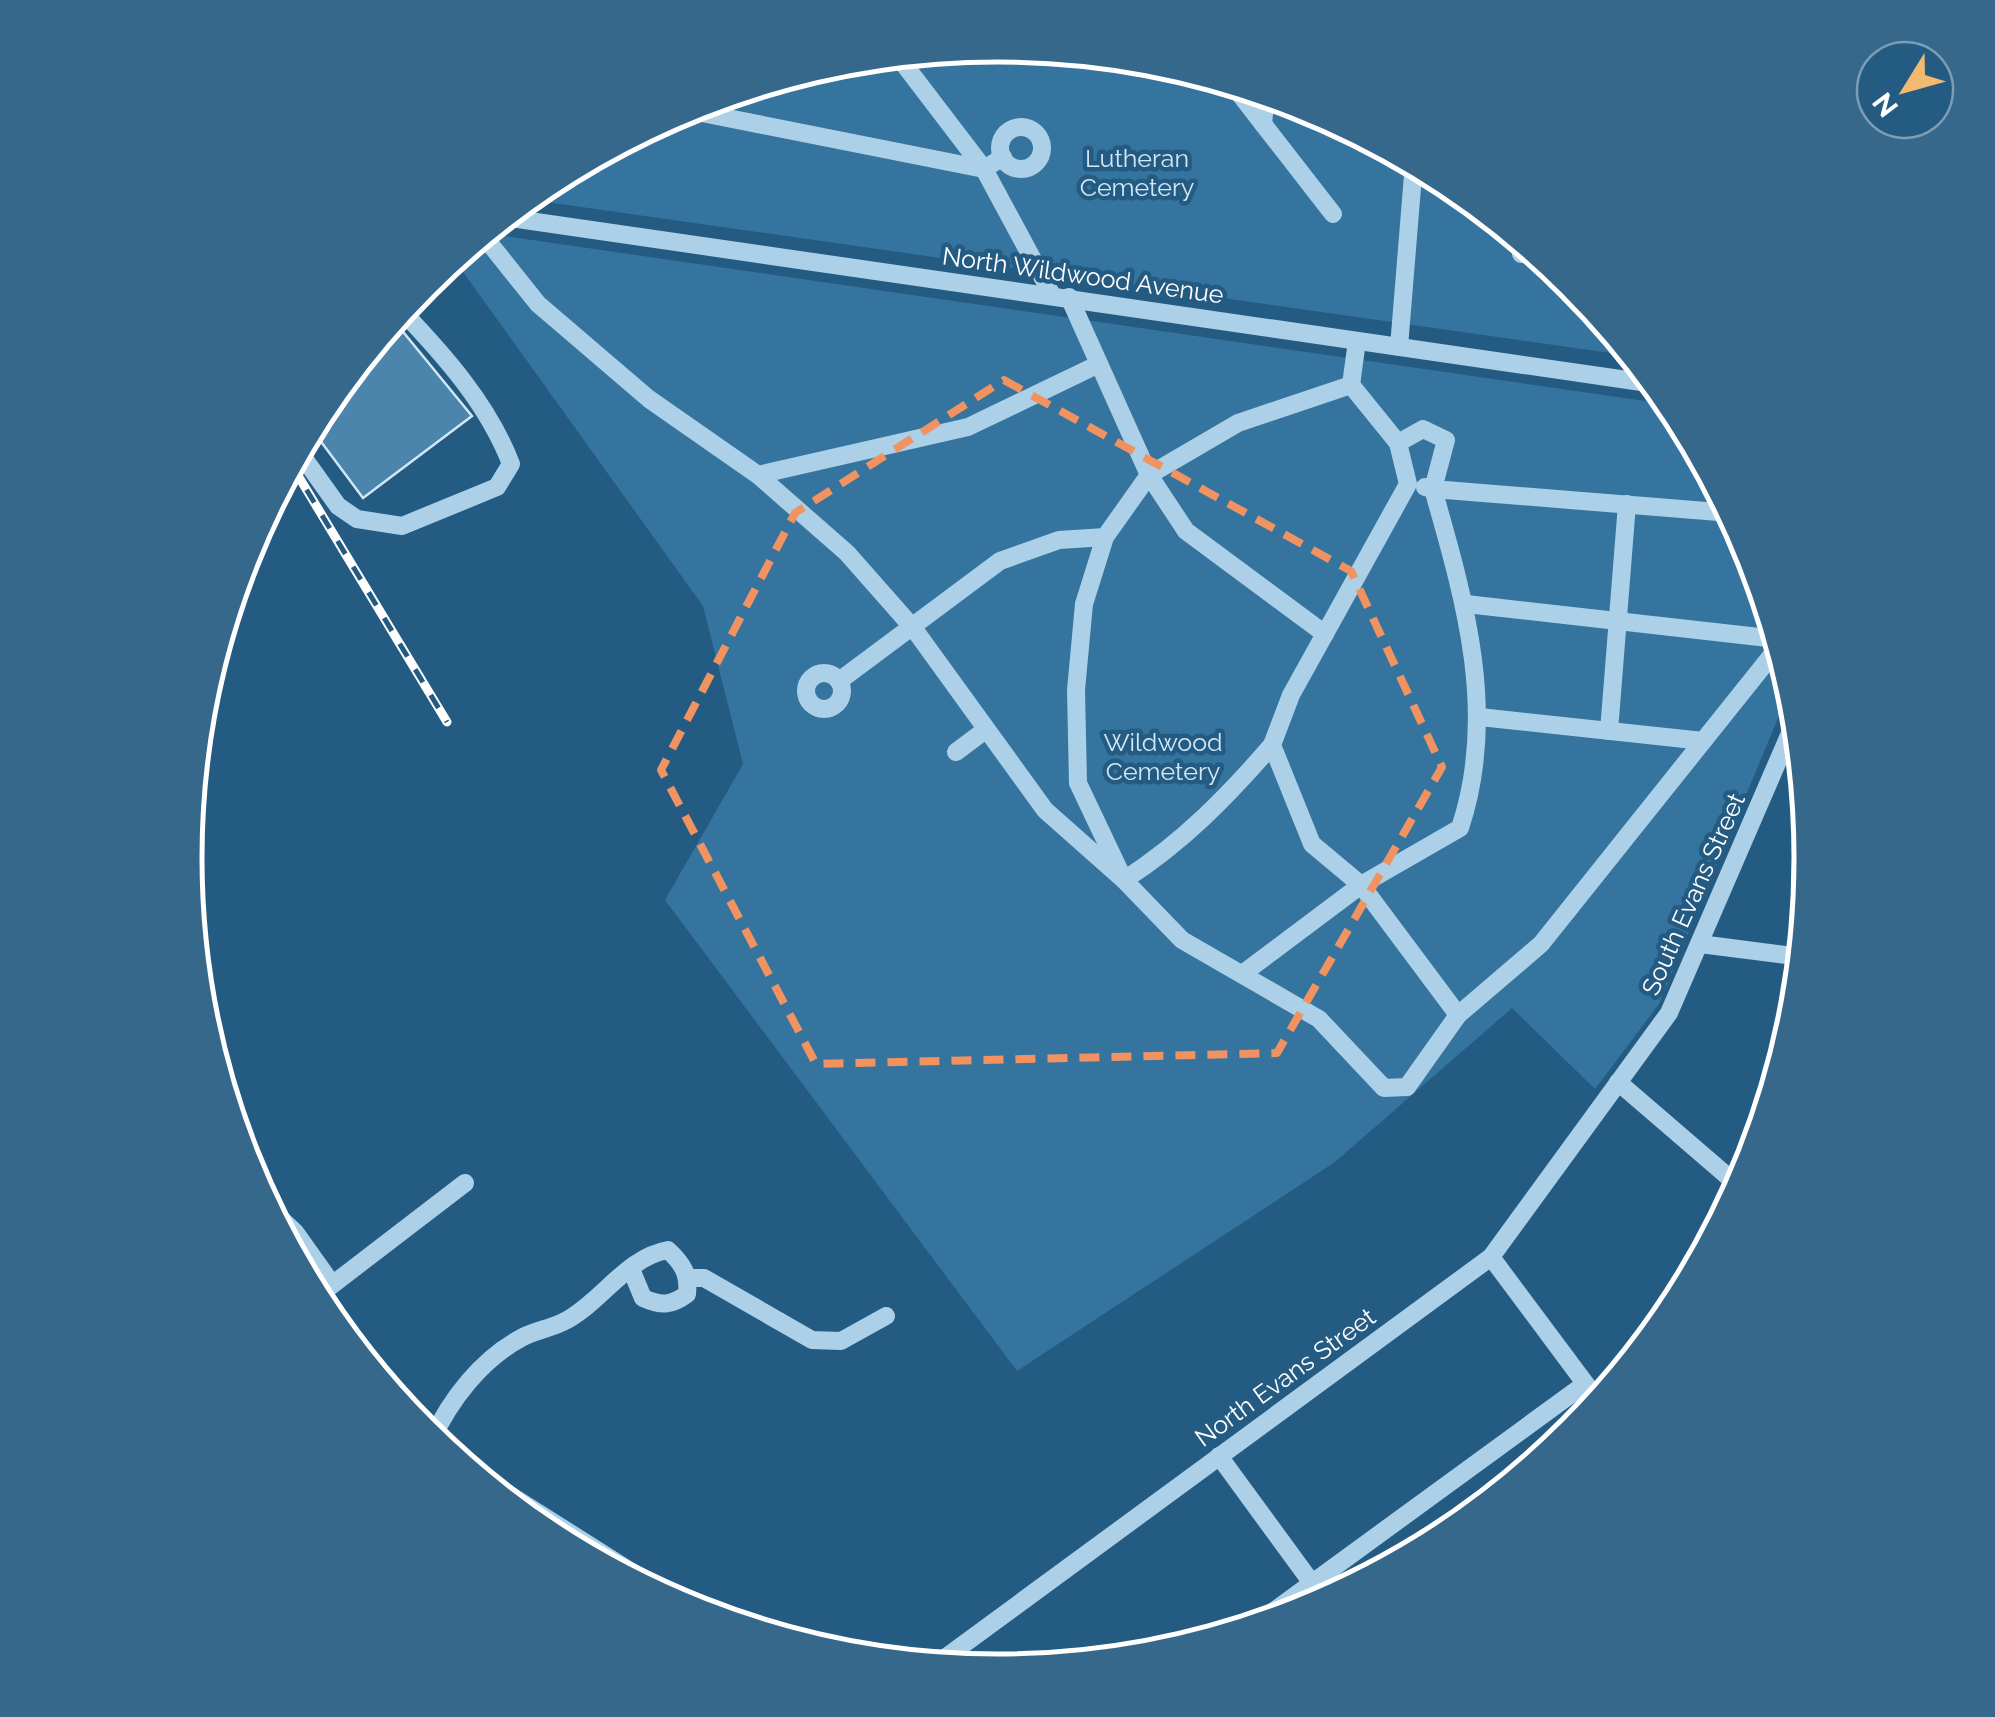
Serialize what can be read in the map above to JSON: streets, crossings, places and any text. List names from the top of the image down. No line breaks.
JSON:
{"streets":{"street":["North Wildwood Avenue","South Evans Street","North Evans Street"]},"crossings":[["South Evans Street","North Evans Street"]],"parks":["Lutheran Cemetery","Wildwood Cemetery"],"north":"bottom left"}
